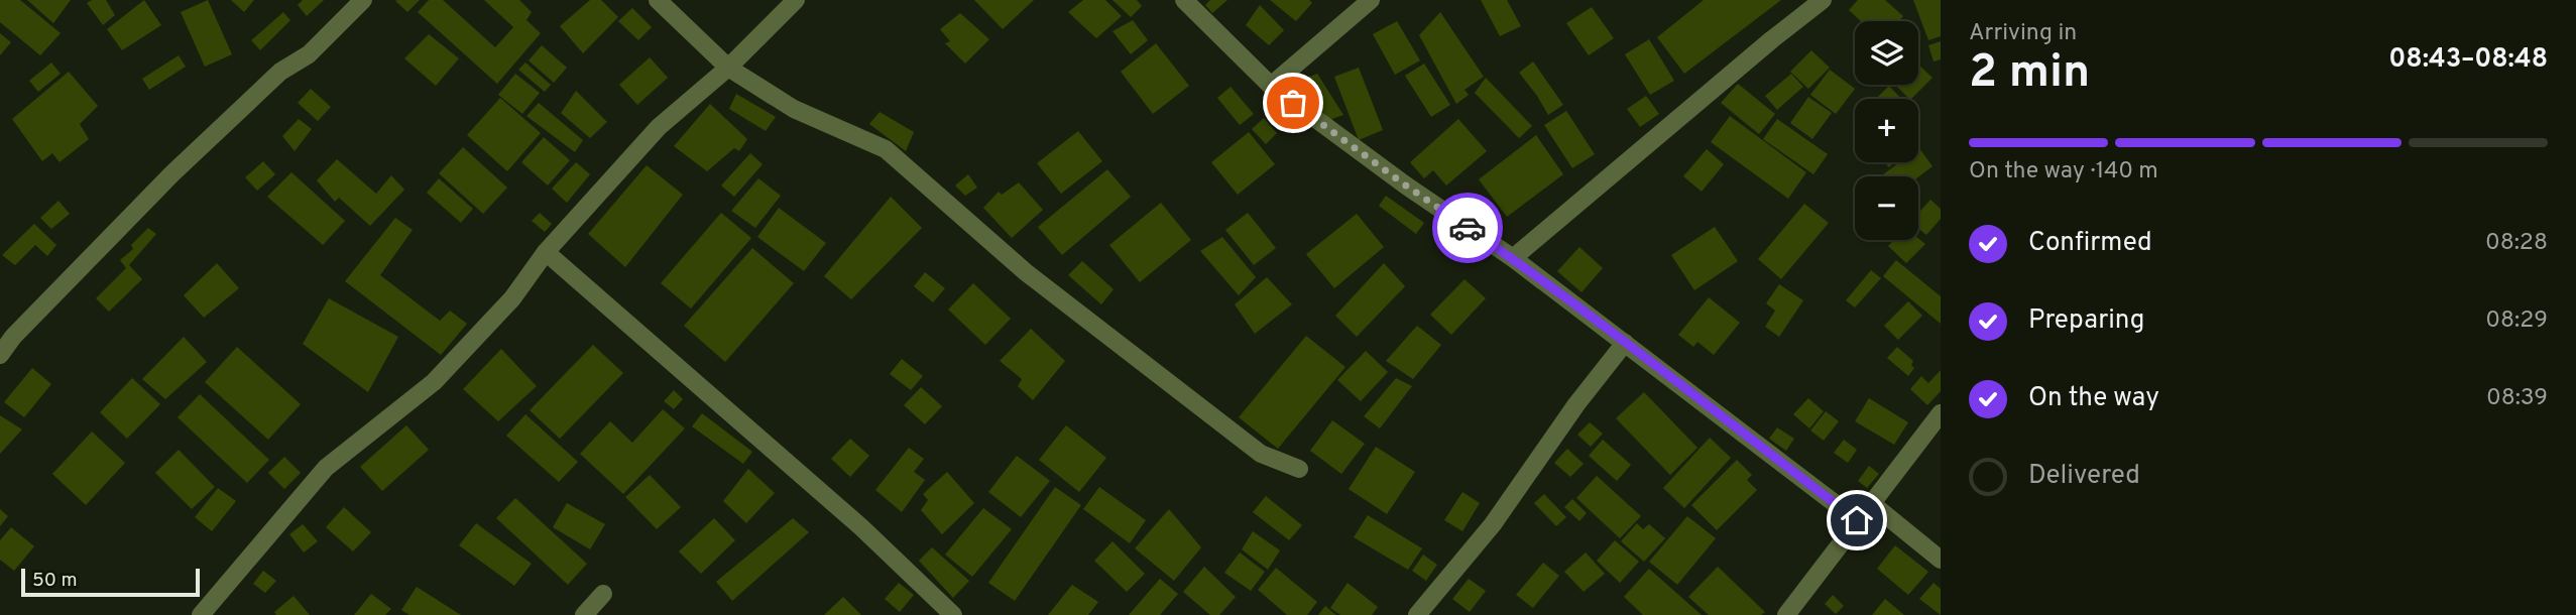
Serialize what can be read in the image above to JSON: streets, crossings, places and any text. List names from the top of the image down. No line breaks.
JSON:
{"scale_bar":"50 m","page":{"heading":["2 min","Arriving in","08:43–08:48"],"map_buttons":["+","−"],"bar":"On the way · 140 m","list":[["Confirmed","08:28"],["Preparing","08:29"],["On the way","08:39"],"Delivered"],"scale":"50 m"}}
